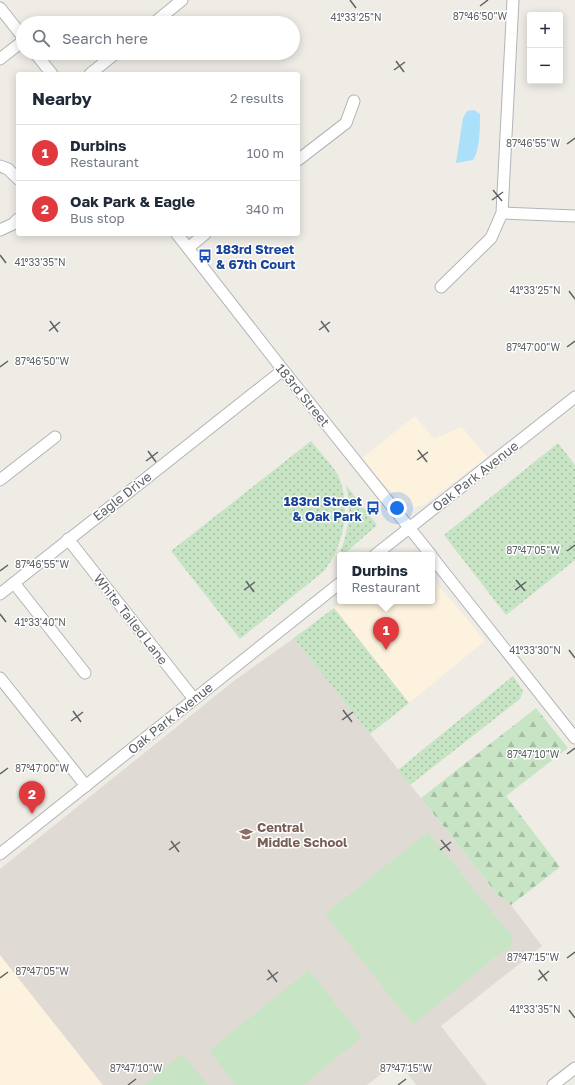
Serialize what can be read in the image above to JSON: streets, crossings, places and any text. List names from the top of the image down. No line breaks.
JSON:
{"streets":{"street":["183rd Street","Oak Park Avenue","Eagle Drive","White Tailed Lane"]},"crossings":[["183rd Street","Oak Park Avenue"],["183rd Street","Eagle Drive"],["Oak Park Avenue","White Tailed Lane"],["Eagle Drive","White Tailed Lane"]],"places":{"bus stop":["183rd Street & 67th Court","183rd Street & Oak Park"],"school or university":["Central Middle School"]},"page":{"map_buttons":["+","−"],"search":"Search here","heading":["Nearby","2 results"],"list":[{"mark":"1","name":"Durbins","note":"Restaurant","value":"100 m"},{"mark":"2","name":"Oak Park & Eagle","note":"Bus stop","value":"340 m"}],"popup":["Durbins","Restaurant"],"pins":["1","2"]},"coordinates":["87°46'50\"W","41°33'25\"N","87°46'55\"W","41°33'35\"N","87°47'00\"W","87°47'05\"W","41°33'40\"N","41°33'30\"N","87°47'10\"W","87°47'15\"W"]}
